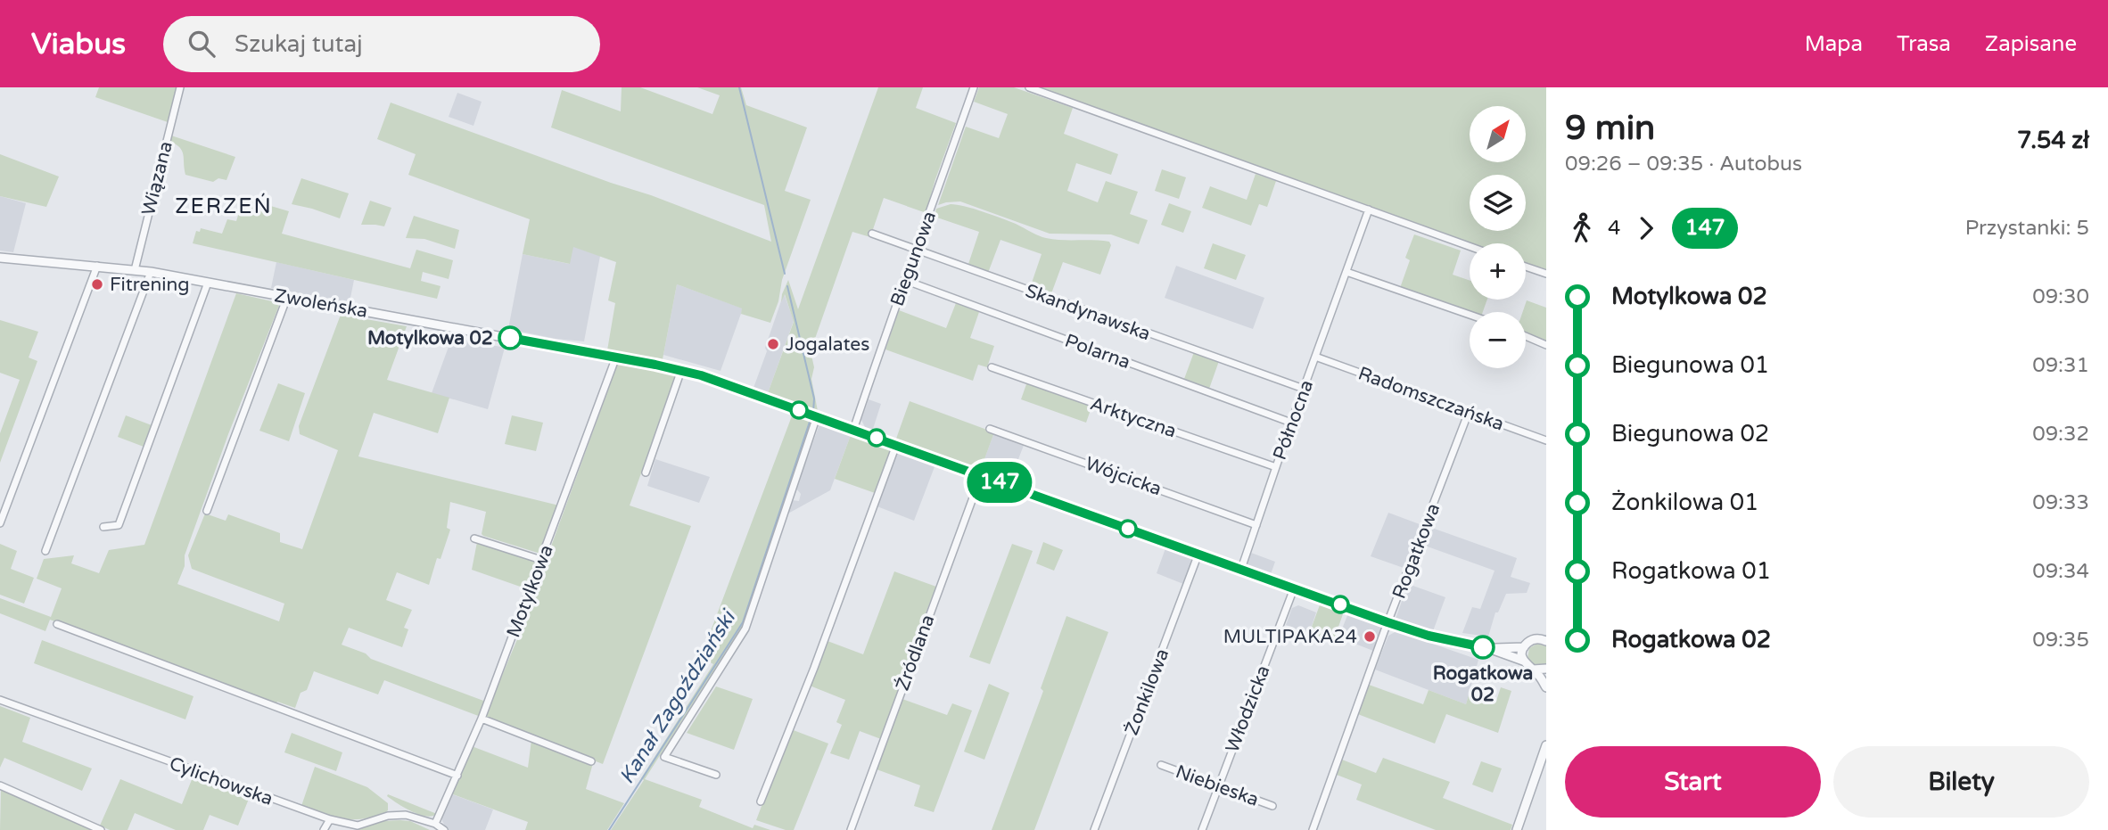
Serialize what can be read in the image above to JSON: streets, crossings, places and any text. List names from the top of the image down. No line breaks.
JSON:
{"streets":{"street":["Wiązana","Biegunowa","Zwoleńska","Skandynawska","Polarna","Radomszczańska","Arktyczna","Północna","Wójcicka","Rogatkowa","Motylkowa","Źródlana","Żonkilowa","Włodzicka","Cylichowska","Niebieska"]},"crossings":[["Wiązana","Zwoleńska"],["Biegunowa","Zwoleńska"],["Biegunowa","Skandynawska"],["Biegunowa","Polarna"],["Zwoleńska","Północna"],["Zwoleńska","Rogatkowa"],["Zwoleńska","Motylkowa"],["Zwoleńska","Źródlana"],["Zwoleńska","Żonkilowa"],["Zwoleńska","Włodzicka"],["Skandynawska","Północna"],["Polarna","Północna"],["Radomszczańska","Północna"],["Radomszczańska","Rogatkowa"],["Arktyczna","Północna"],["Północna","Wójcicka"],["Motylkowa","Cylichowska"],["Włodzicka","Niebieska"]],"districts":["ZERZEŃ"],"water":["Kanał Zagoździański"],"places":["Fitrening","Motylkowa 02","Jogalates","MULTIPAKA24","Rogatkowa 02"],"lines":["bus line 147"],"north":"top right","page":{"header":"Viabus","search":"Szukaj tutaj","nav":["Mapa","Trasa","Zapisane"],"on_map":"147","heading":["9 min","09:26 – 09:35 · Autobus","7.54 zł"],"map_buttons":["+","−"],"legs":["4","147","Przystanki: 5"],"list":[{"name":"Motylkowa 02","value":"09:30"},{"name":"Biegunowa 01","value":"09:31"},{"name":"Biegunowa 02","value":"09:32"},{"name":"Żonkilowa 01","value":"09:33"},{"name":"Rogatkowa 01","value":"09:34"},{"name":"Rogatkowa 02","value":"09:35"}],"buttons":["Start","Bilety"]}}
